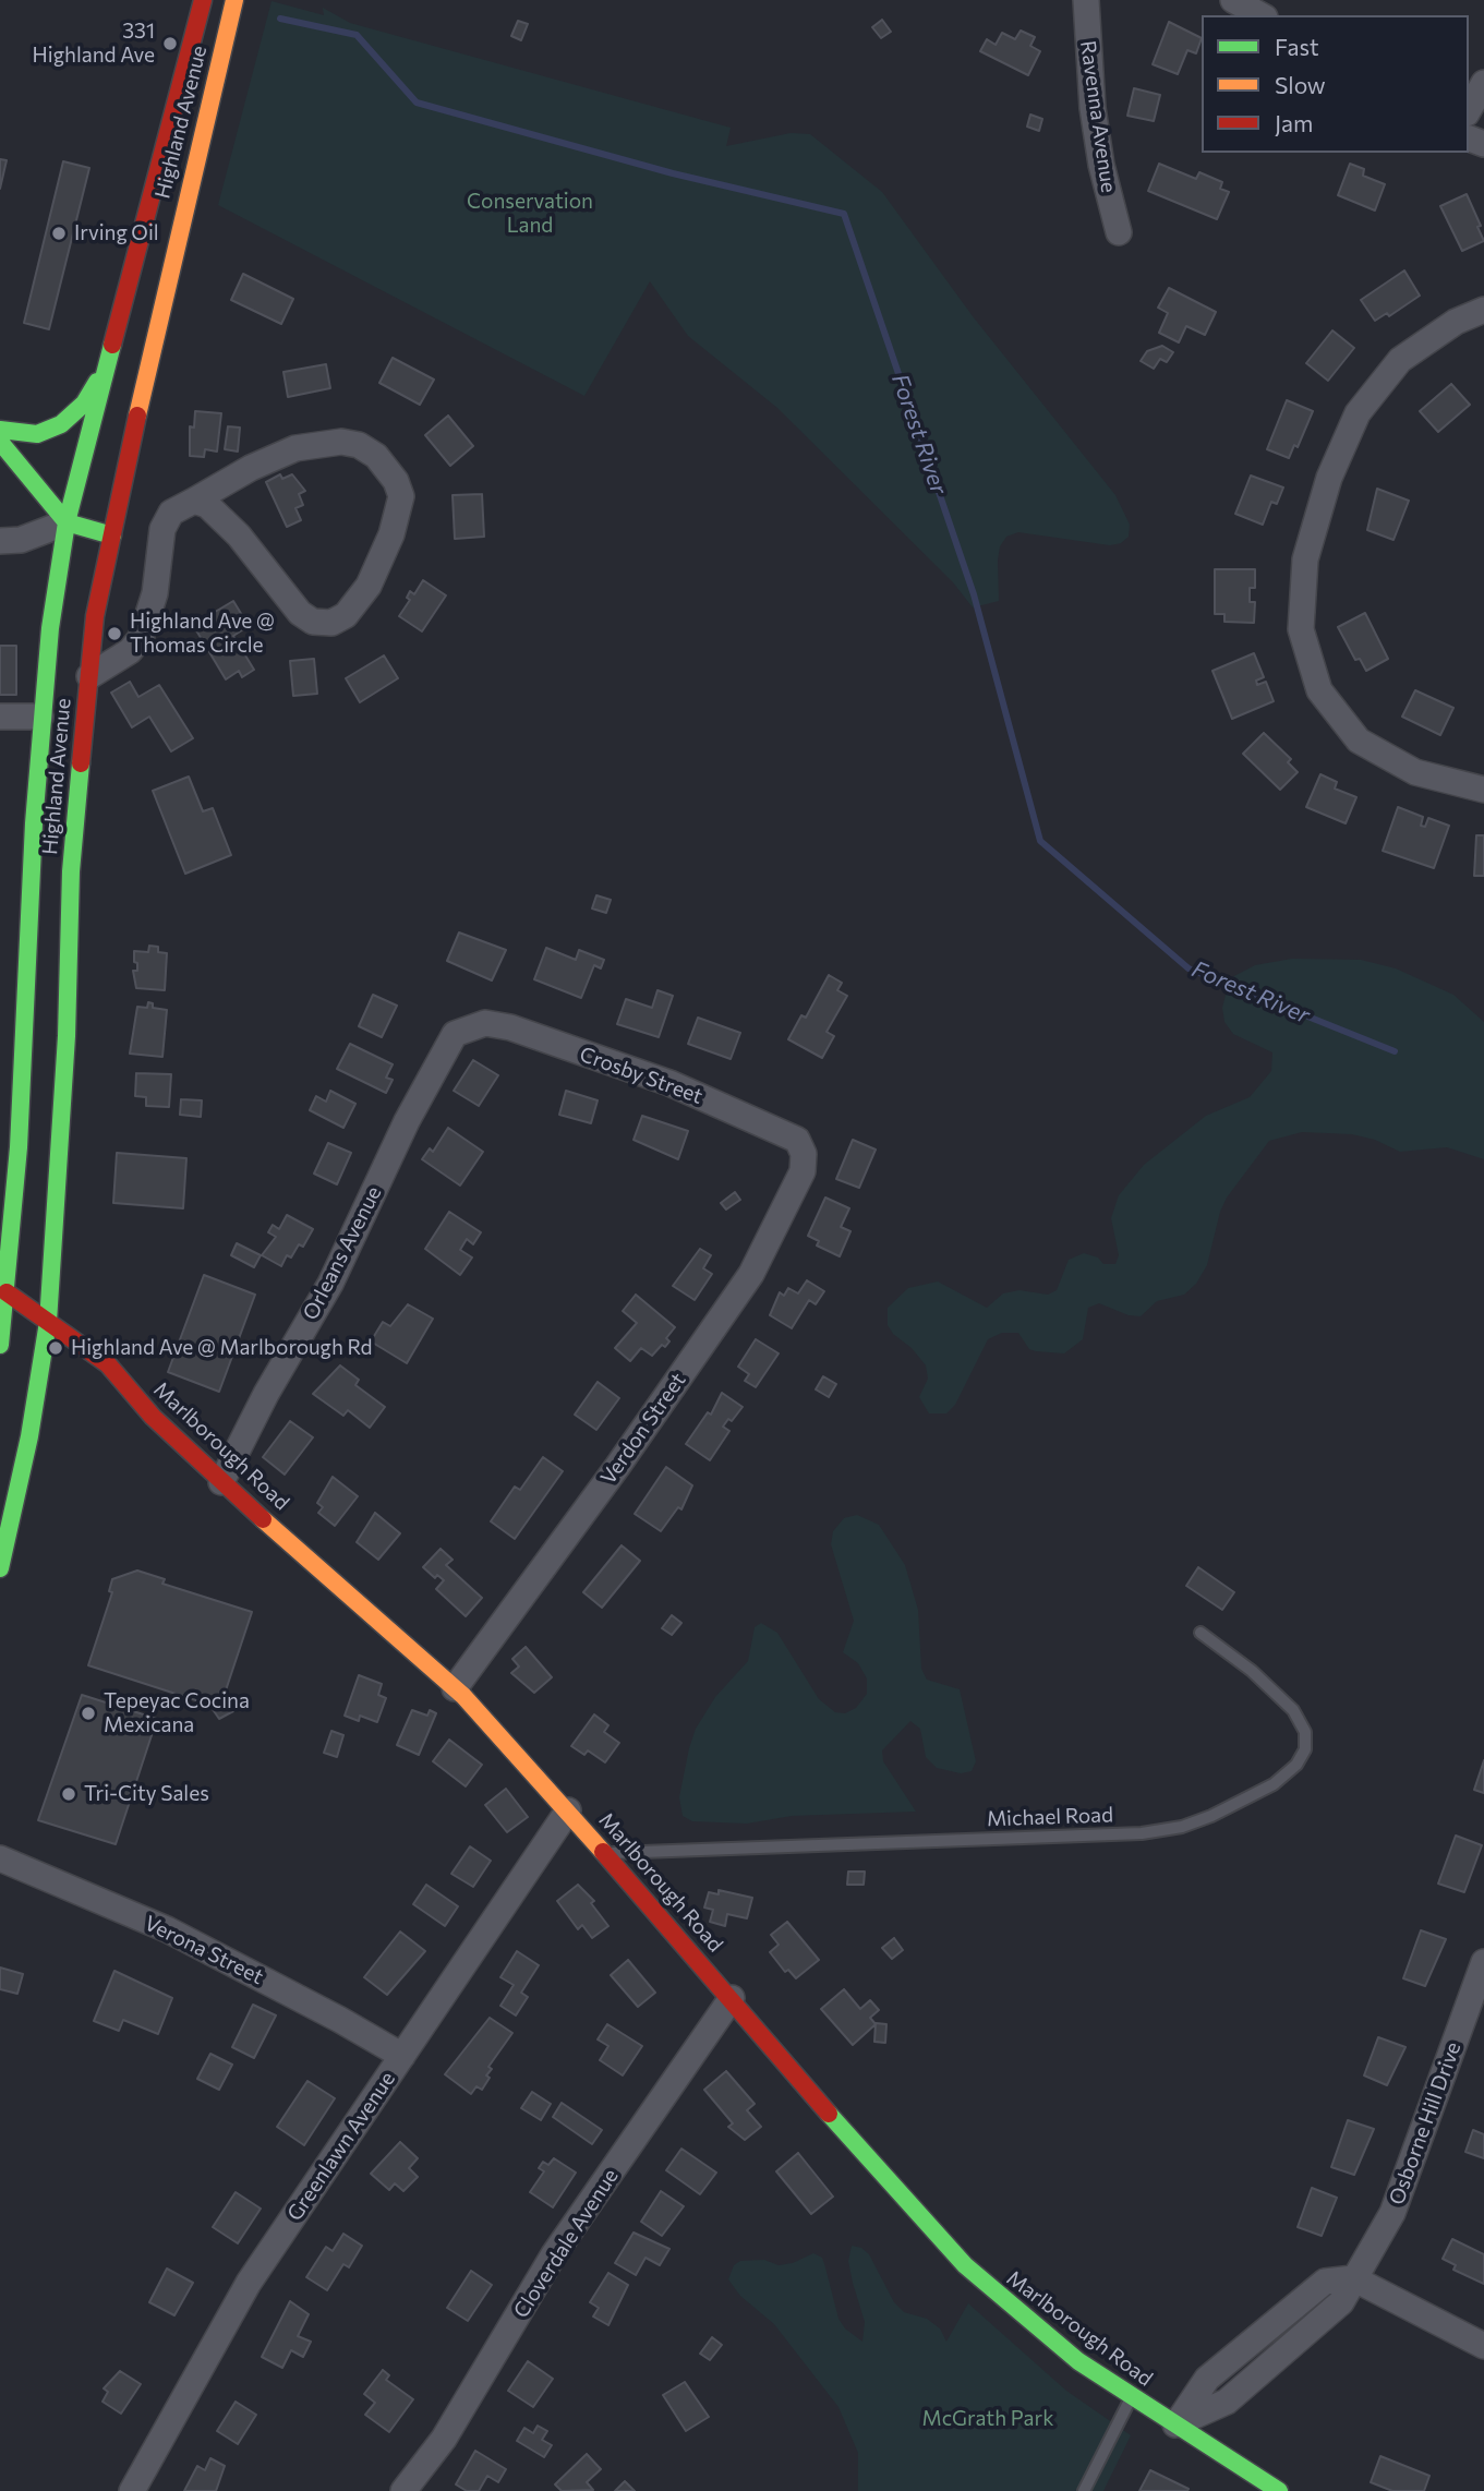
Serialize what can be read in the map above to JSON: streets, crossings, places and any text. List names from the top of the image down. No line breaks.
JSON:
{"streets":{"main road":["Highland Avenue","Marlborough Road"],"street":["Ravenna Avenue","Crosby Street","Orleans Avenue","Verdon Street","Verona Street","Osborne Hill Drive","Greenlawn Avenue","Cloverdale Avenue"],"lane":["Michael Road"]},"crossings":[["Highland Avenue","Marlborough Road"],["Crosby Street","Orleans Avenue"],["Crosby Street","Verdon Street"],["Orleans Avenue","Marlborough Road"],["Verdon Street","Marlborough Road"],["Marlborough Road","Michael Road"],["Marlborough Road","Greenlawn Avenue"],["Marlborough Road","Cloverdale Avenue"],["Verona Street","Greenlawn Avenue"]],"water":["Forest River"],"parks":["Conservation Land","McGrath Park"],"places":["331 Highland Ave","Irving Oil","Highland Ave @ Thomas Circle","Highland Ave @ Marlborough Rd","Tepeyac Cocina Mexicana","Tri-City Sales"],"legend":["Fast","Slow","Jam"]}
